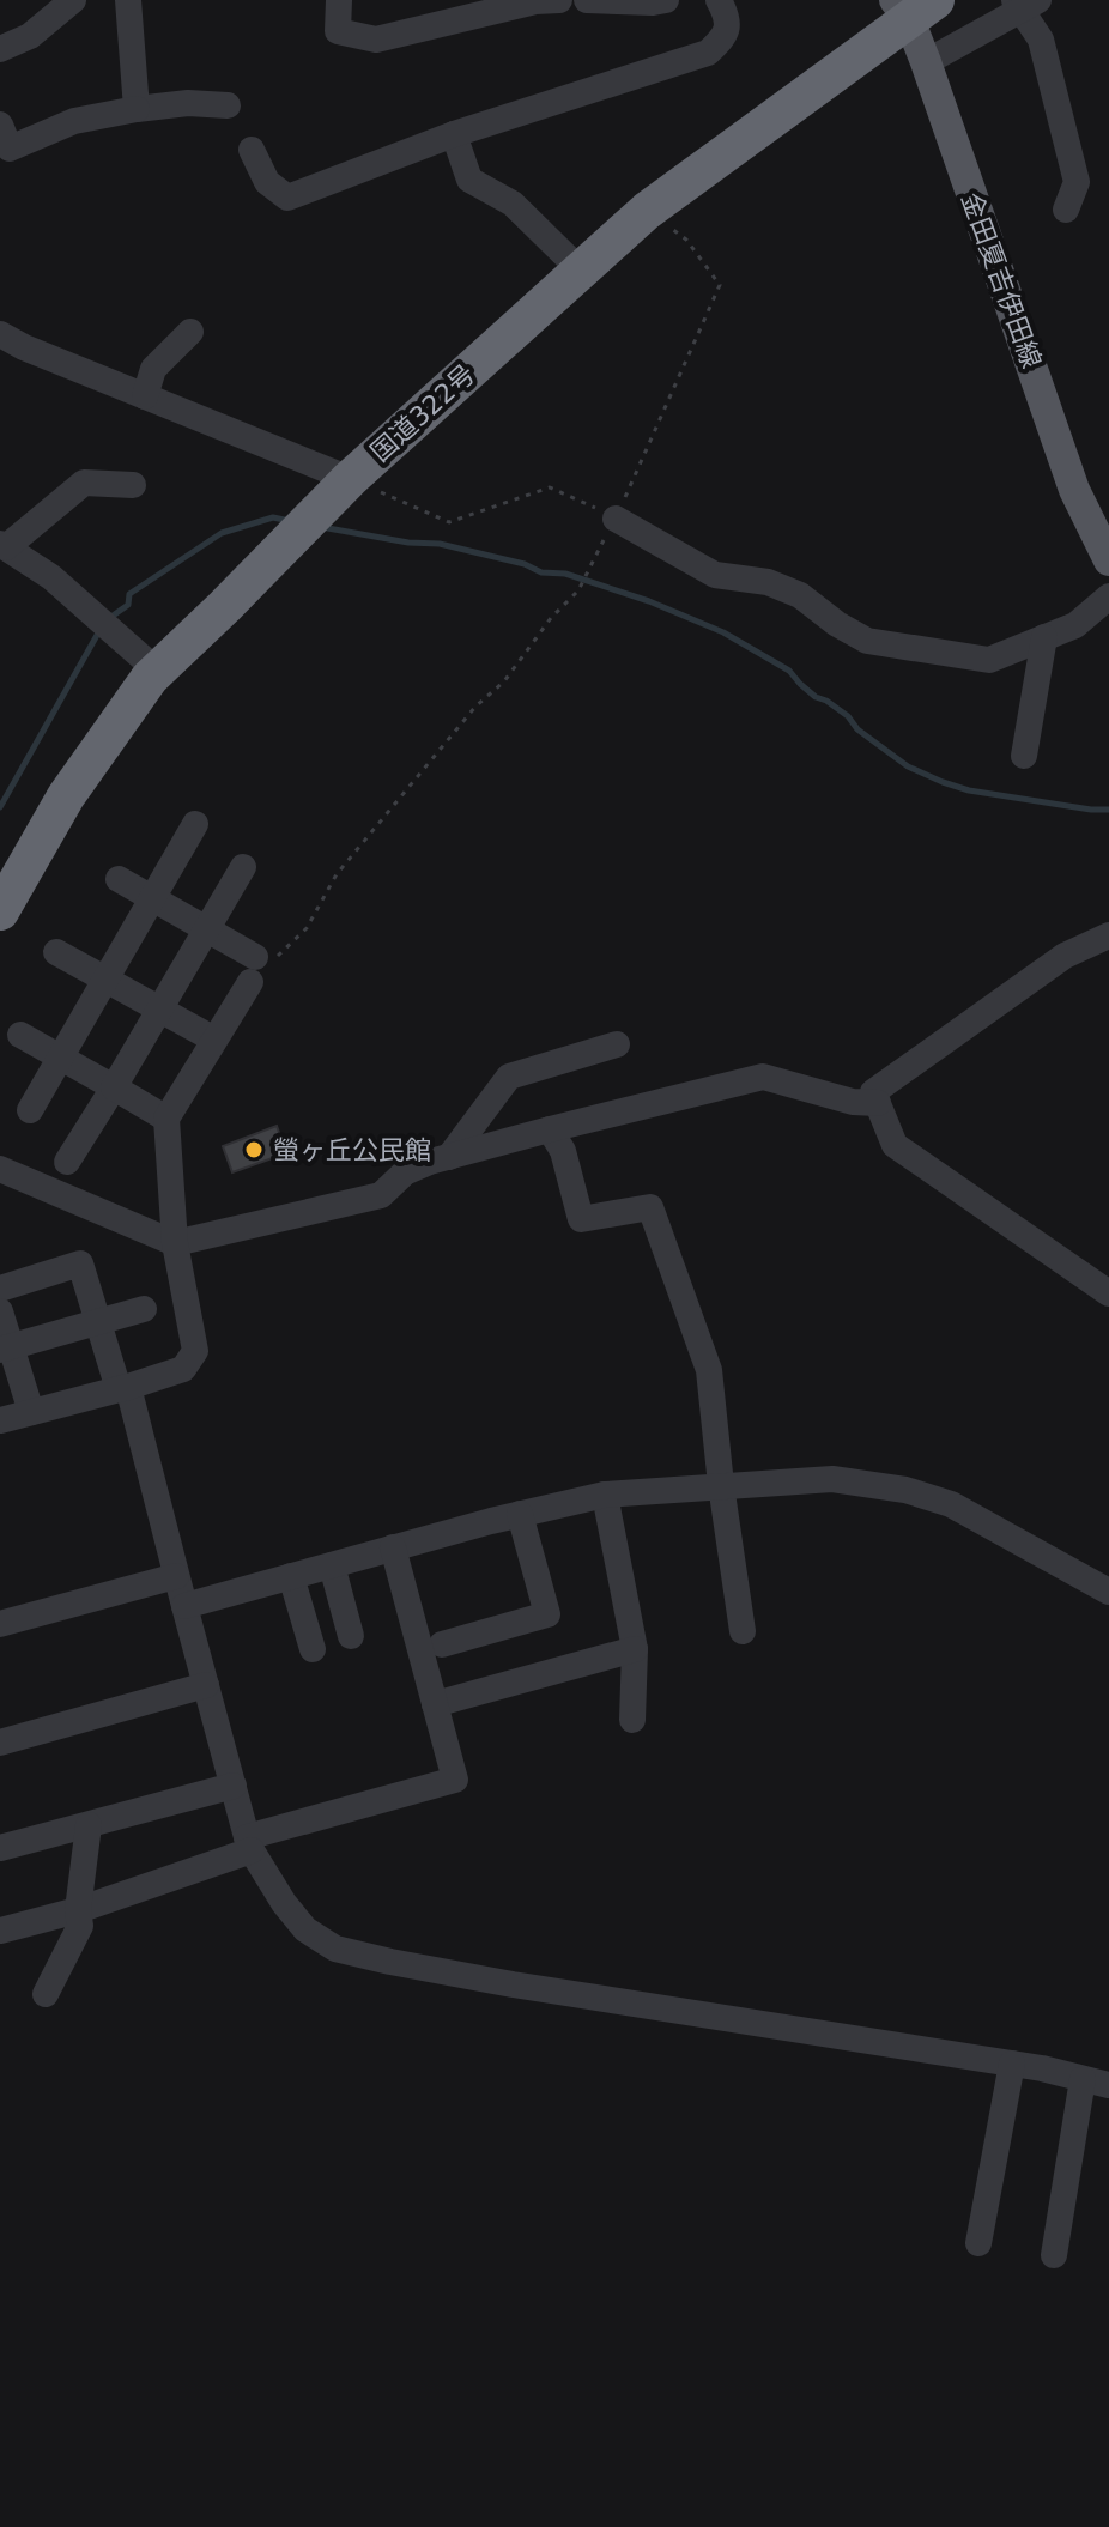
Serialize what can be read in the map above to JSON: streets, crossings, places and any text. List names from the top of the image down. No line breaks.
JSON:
{"streets":{"highway":["国道322号"],"main road":["金田夏吉伊田線"]},"crossings":[["金田夏吉伊田線","国道322号"]],"places":["螢ヶ丘公民館"]}
